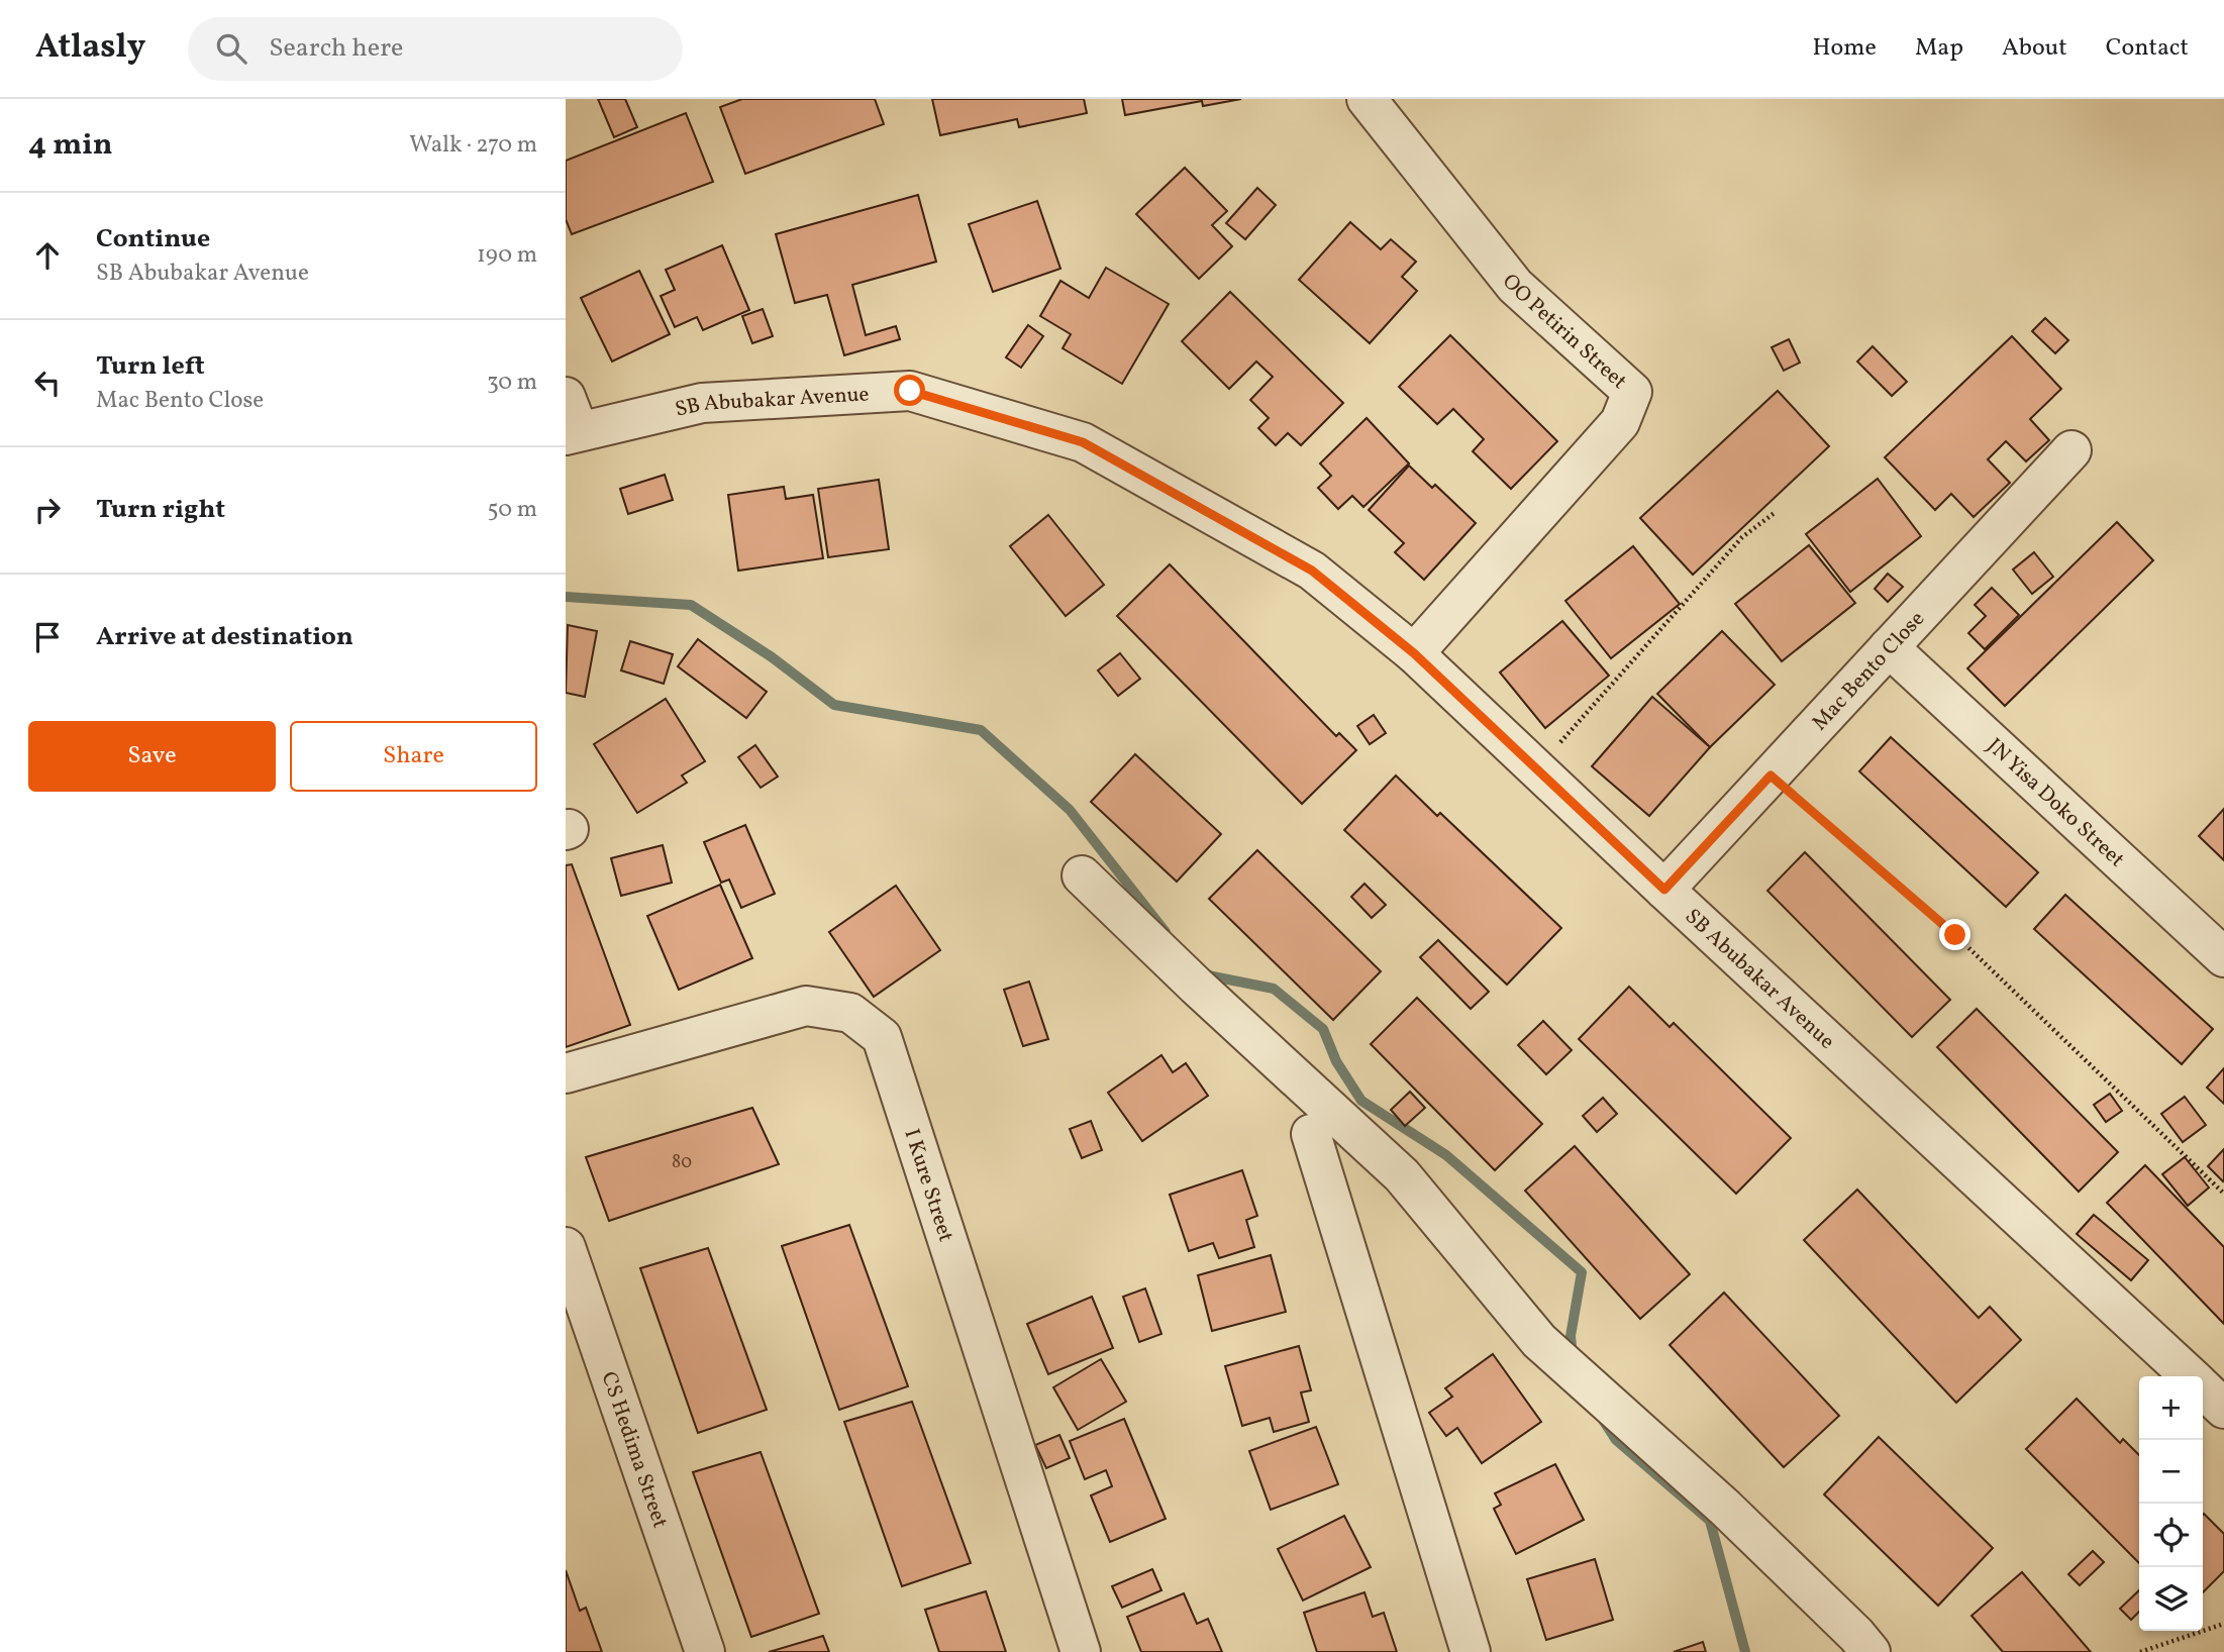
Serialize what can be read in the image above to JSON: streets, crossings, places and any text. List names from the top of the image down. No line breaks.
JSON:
{"streets":{"street":["OO Petirin Street","SB Abubakar Avenue","Mac Bento Close","JN Yisa Doko Street","I Kure Street","CS Hedima Street"]},"crossings":[["OO Petirin Street","SB Abubakar Avenue"],["SB Abubakar Avenue","Mac Bento Close"],["Mac Bento Close","JN Yisa Doko Street"]],"house_numbers":["80"],"page":{"header":"Atlasly","search":"Search here","nav":["Home","Map","About","Contact"],"heading":["4 min","Walk · 270 m"],"list":[["Continue","SB Abubakar Avenue","190 m"],["Turn left","Mac Bento Close","30 m"],["Turn right","50 m"],"Arrive at destination"],"buttons":["Save","Share"],"map_buttons":["+","−"]}}
